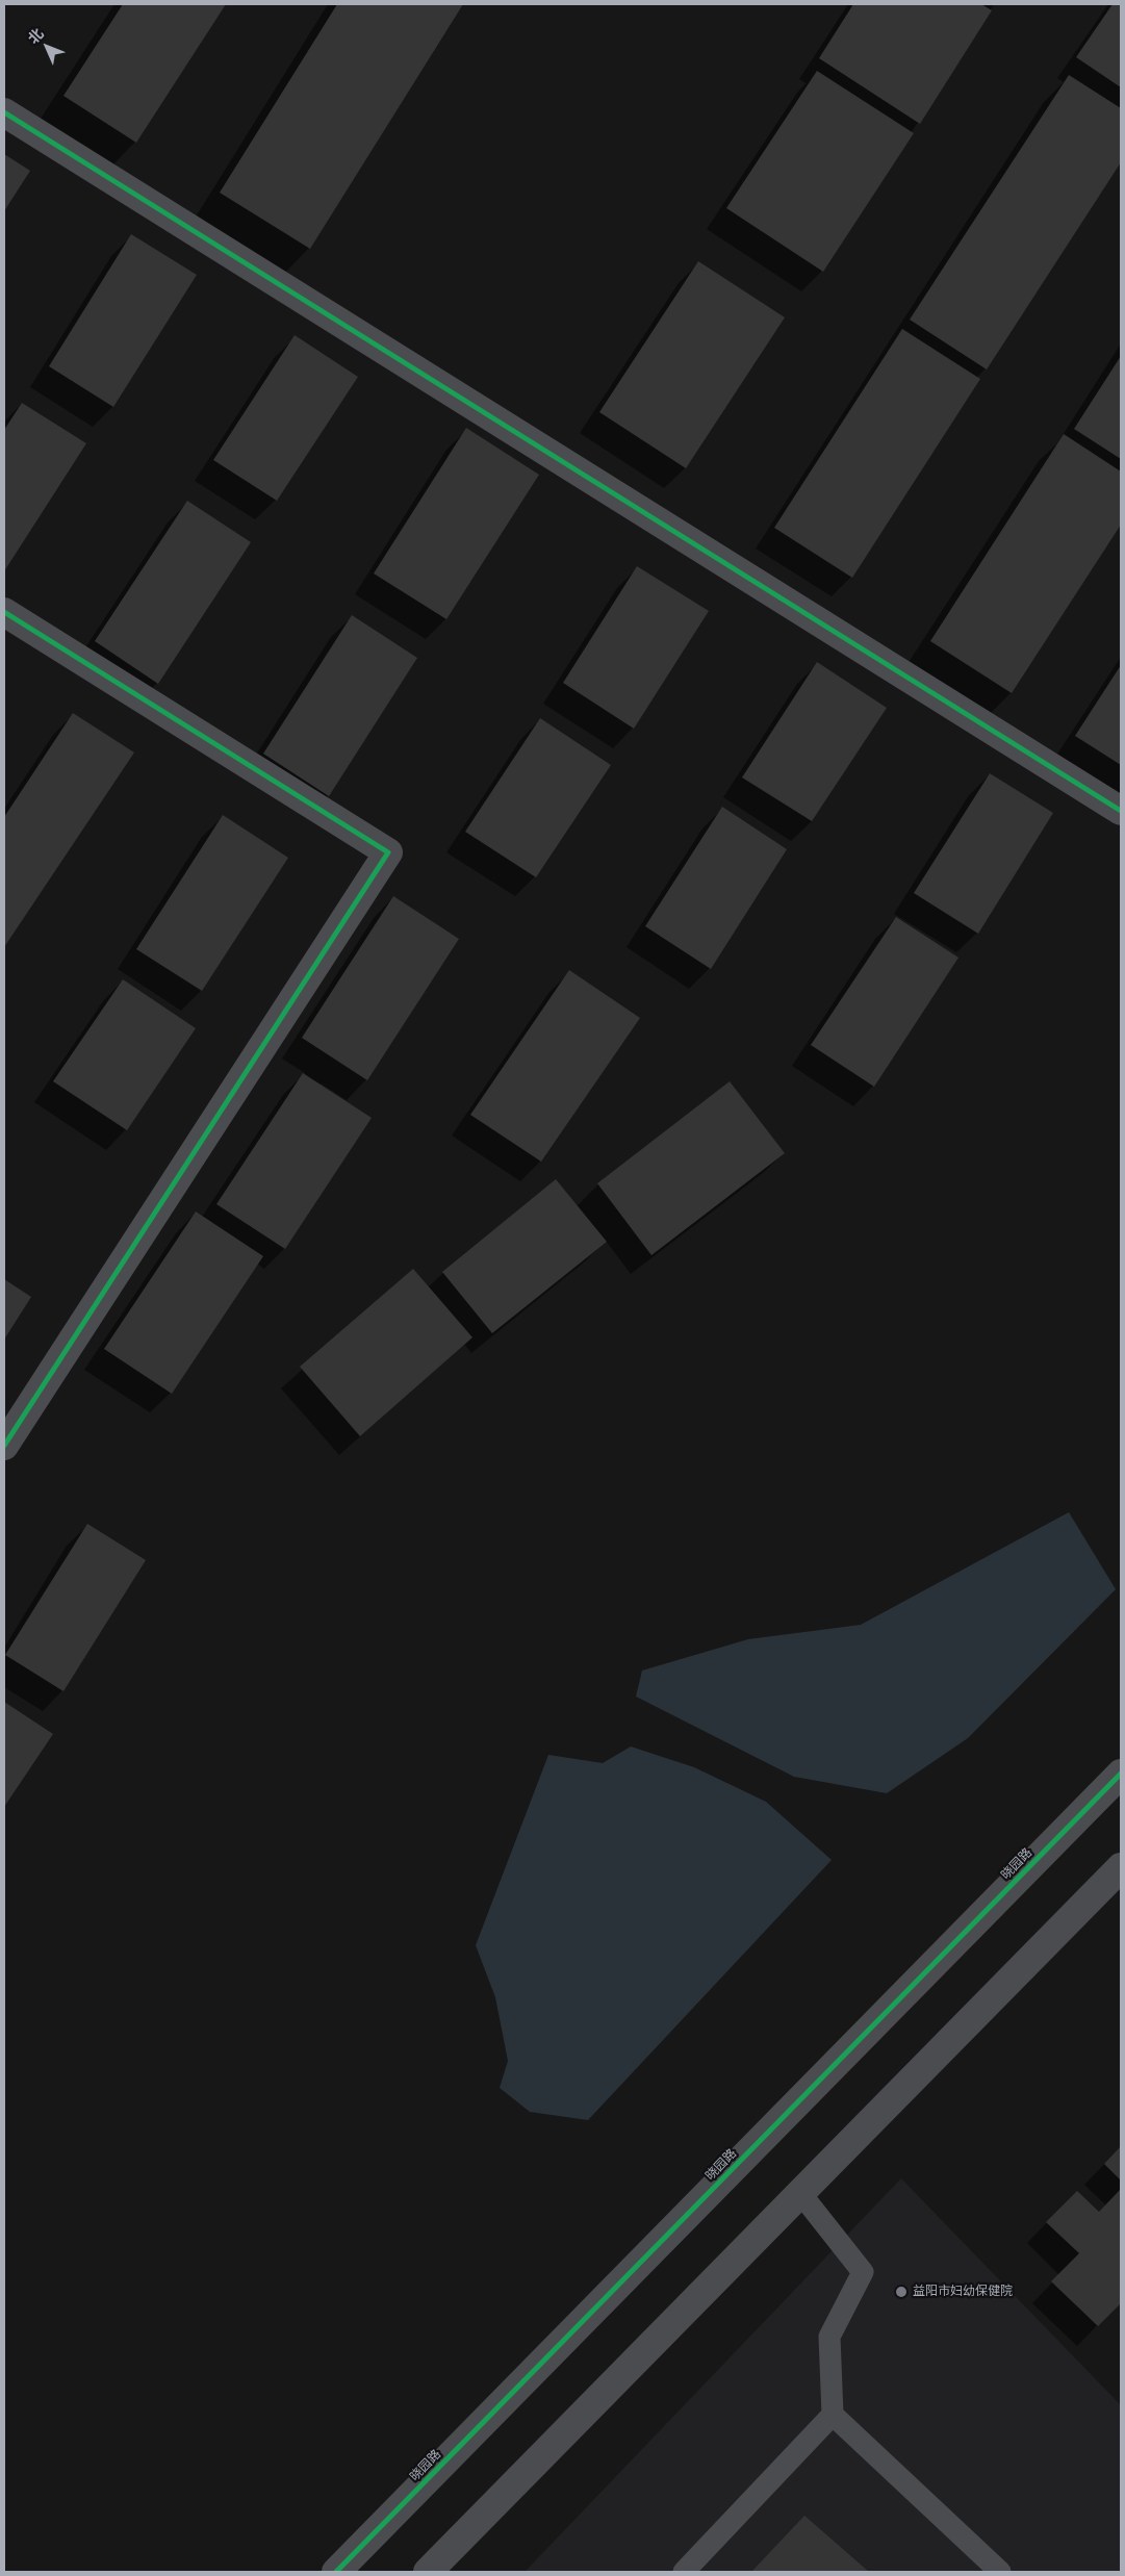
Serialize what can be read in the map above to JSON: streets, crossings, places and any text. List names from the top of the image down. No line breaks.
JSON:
{"streets":{"street":["晓园路"]},"places":["益阳市妇幼保健院"],"north":"top left"}
